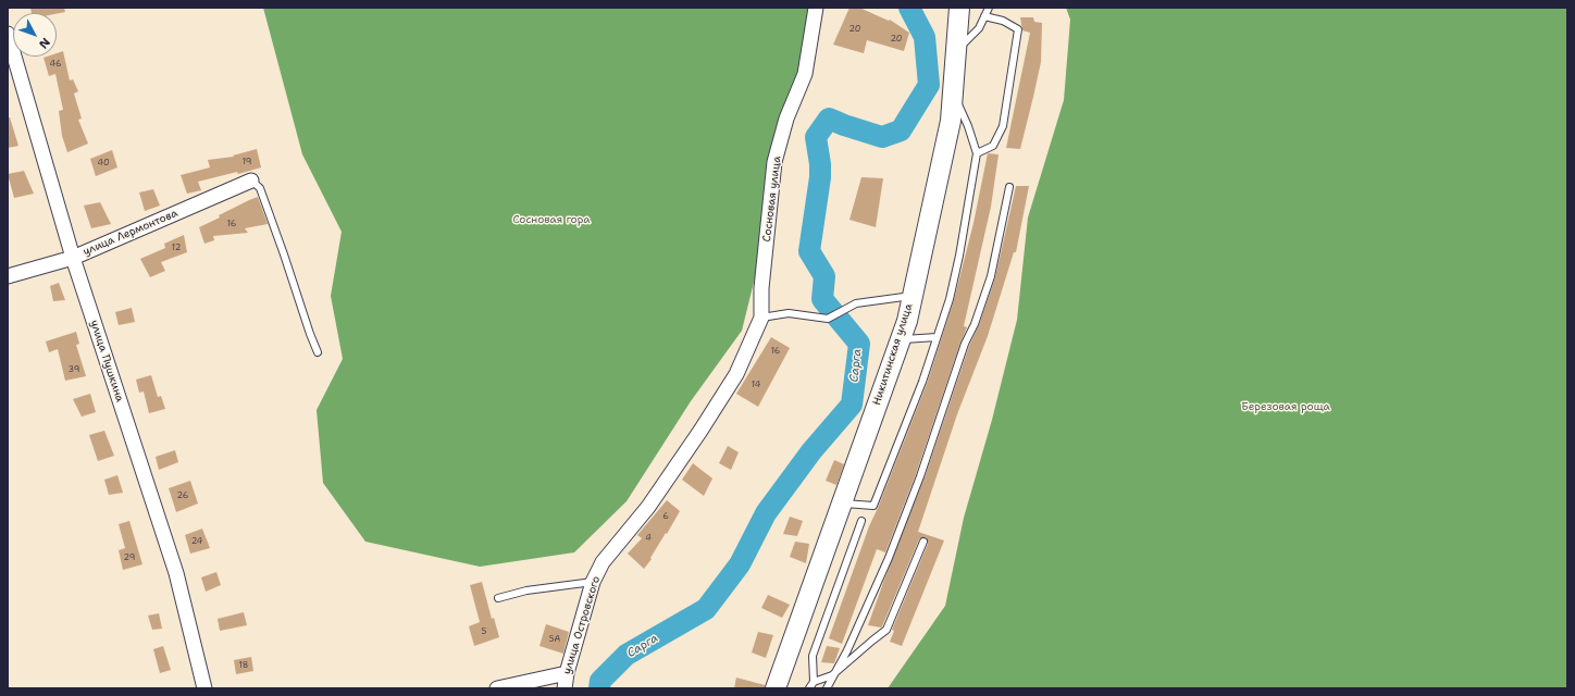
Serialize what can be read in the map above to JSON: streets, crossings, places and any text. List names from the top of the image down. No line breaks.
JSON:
{"streets":{"street":["Сосновая улица","улица Лермонтова","Никитинская улица","улица Пушкина","улица Островского"]},"crossings":[["Сосновая улица","улица Островского"],["улица Лермонтова","улица Пушкина"]],"water":["Сарга"],"parks":["Сосновая гора","Березовая роща"],"house_numbers":["20","20","46","19","40","16","12","16","39","14","26","6","4","24","29","5","5А","18"],"north":"bottom right"}
